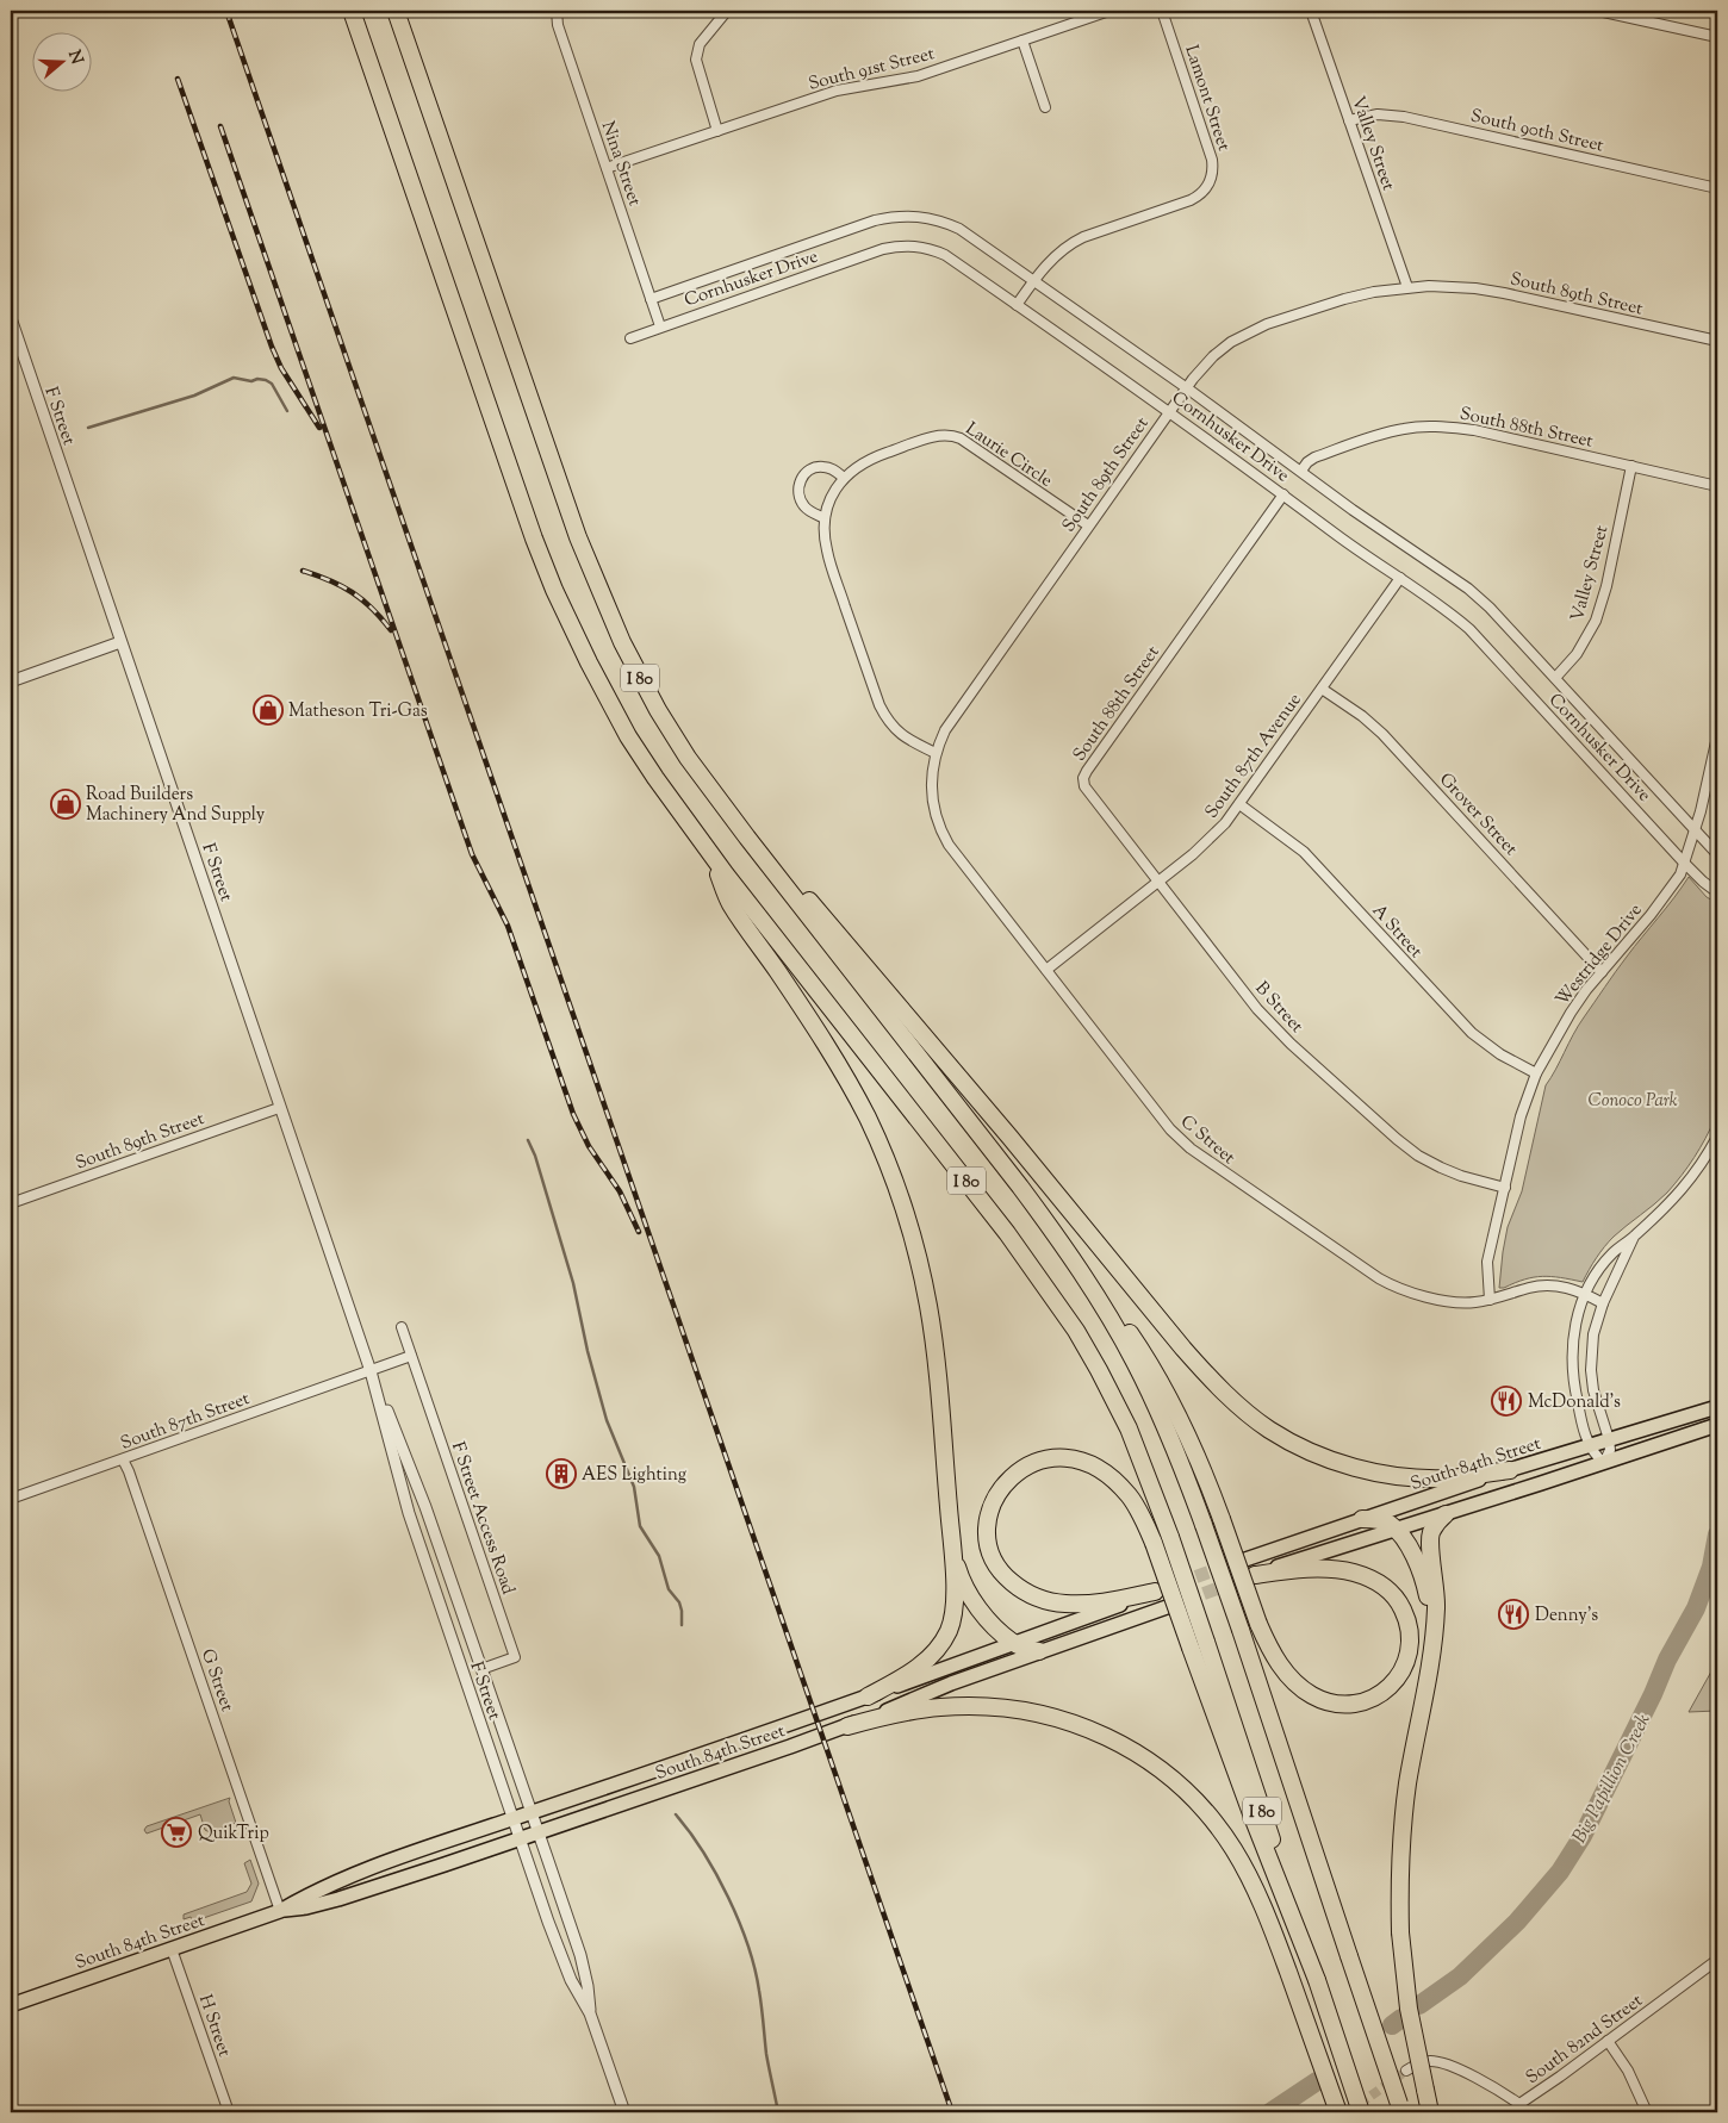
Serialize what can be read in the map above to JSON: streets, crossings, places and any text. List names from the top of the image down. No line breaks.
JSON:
{"streets":{"highway":["I 80"],"main road":["South 84th Street"],"street":["South 91st Street","Lamont Street","South 90th Street","Valley Street","Nina Street","Cornhusker Drive","South 89th Street","F Street","South 88th Street","Laurie Circle","South 87th Avenue","Grover Street","A Street","Westridge Drive","B Street","C Street","South 87th Street","F Street Access Road","G Street","H Street","South 82nd Street"]},"crossings":[["South 91st Street","Nina Street"],["Lamont Street","Cornhusker Drive"],["South 90th Street","Valley Street"],["Valley Street","Cornhusker Drive"],["Valley Street","South 89th Street"],["Valley Street","South 88th Street"],["Nina Street","Cornhusker Drive"],["Cornhusker Drive","South 89th Street"],["Cornhusker Drive","South 88th Street"],["Cornhusker Drive","South 87th Avenue"],["Cornhusker Drive","Westridge Drive"],["South 89th Street","F Street"],["South 89th Street","Laurie Circle"],["South 89th Street","C Street"],["F Street","South 87th Street"],["F Street","South 84th Street"],["F Street","F Street Access Road"],["South 88th Street","B Street"],["Laurie Circle","C Street"],["South 87th Avenue","Grover Street"],["South 87th Avenue","A Street"],["South 87th Avenue","B Street"],["South 87th Avenue","C Street"],["Grover Street","Westridge Drive"],["A Street","Westridge Drive"],["Westridge Drive","B Street"],["Westridge Drive","C Street"],["South 87th Street","G Street"],["South 84th Street","G Street"],["South 84th Street","H Street"]],"water":["Big Papillion Creek"],"parks":["Conoco Park"],"places":{"shop":["Matheson Tri-Gas","Road Builders Machinery And Supply"],"restaurant":["McDonald's","Denny's"],"building":["AES Lighting"],"supermarket":["QuikTrip"]},"north":"right"}
